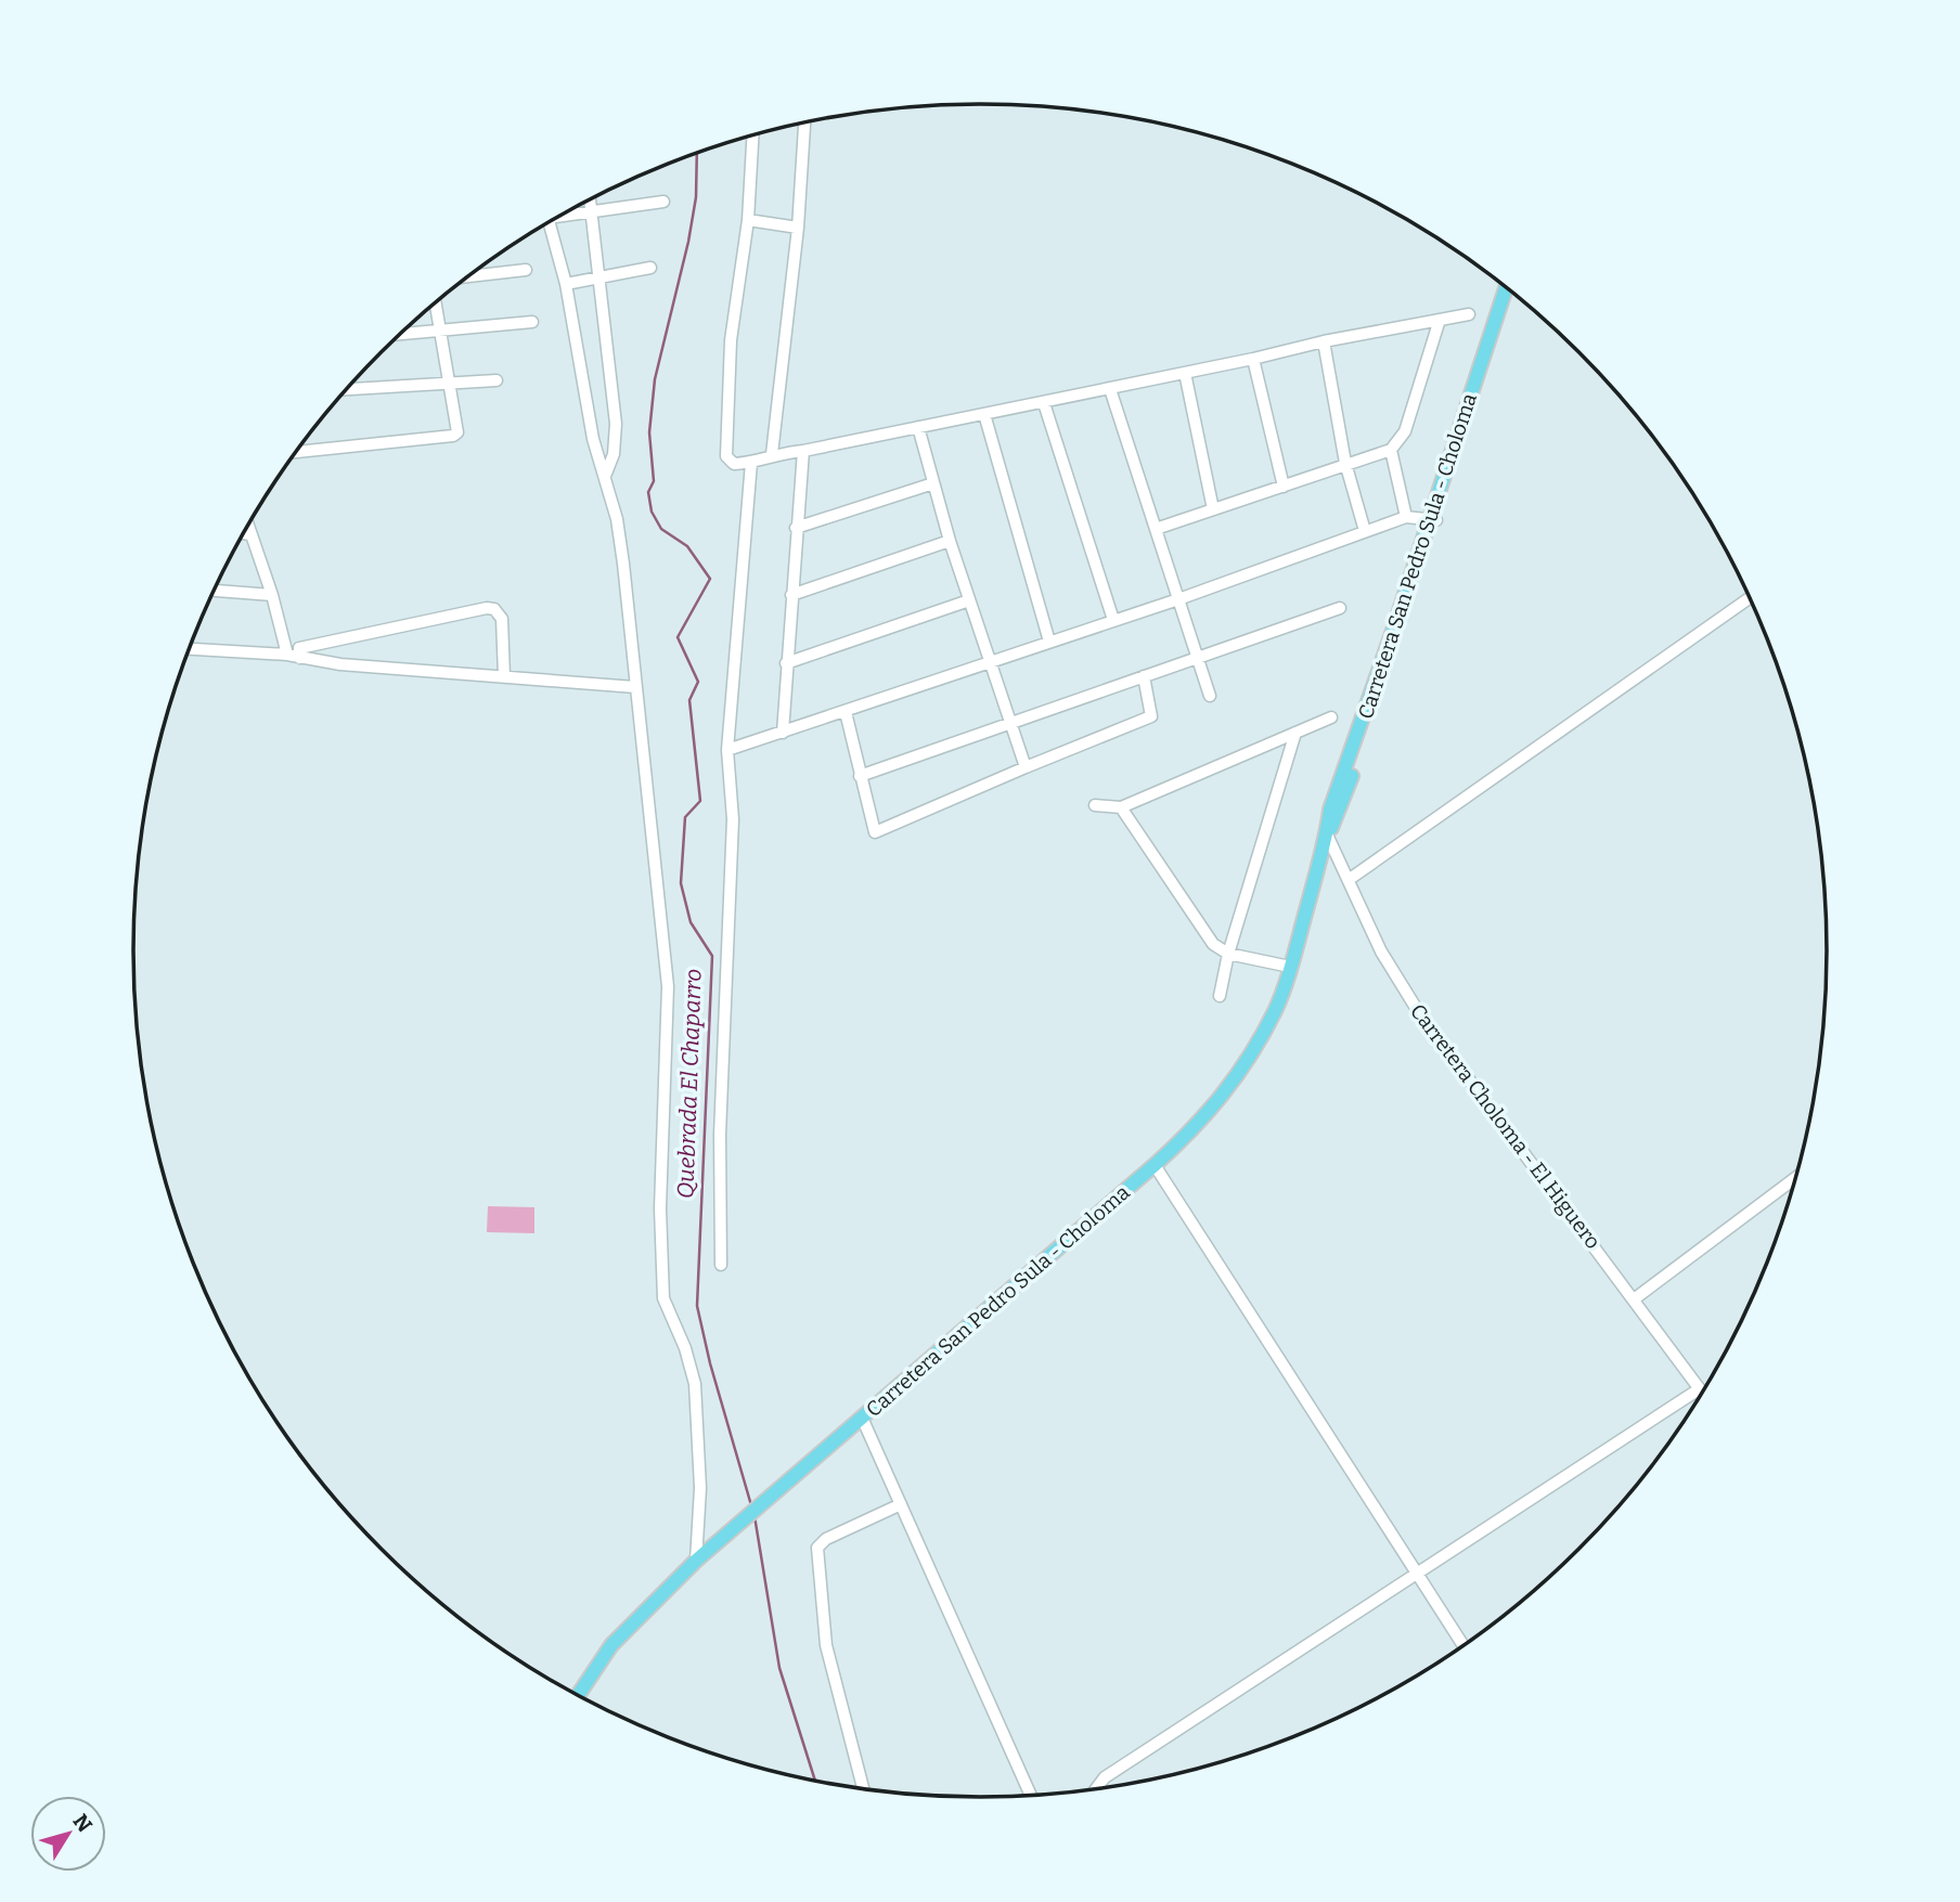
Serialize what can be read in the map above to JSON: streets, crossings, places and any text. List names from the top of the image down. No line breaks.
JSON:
{"streets":{"main road":["Carretera San Pedro Sula - Choloma"],"street":["Carretera Choloma - El Higuero"]},"crossings":[["Carretera San Pedro Sula - Choloma","Carretera Choloma - El Higuero"]],"water":["Quebrada El Chaparro"],"north":"top right"}
